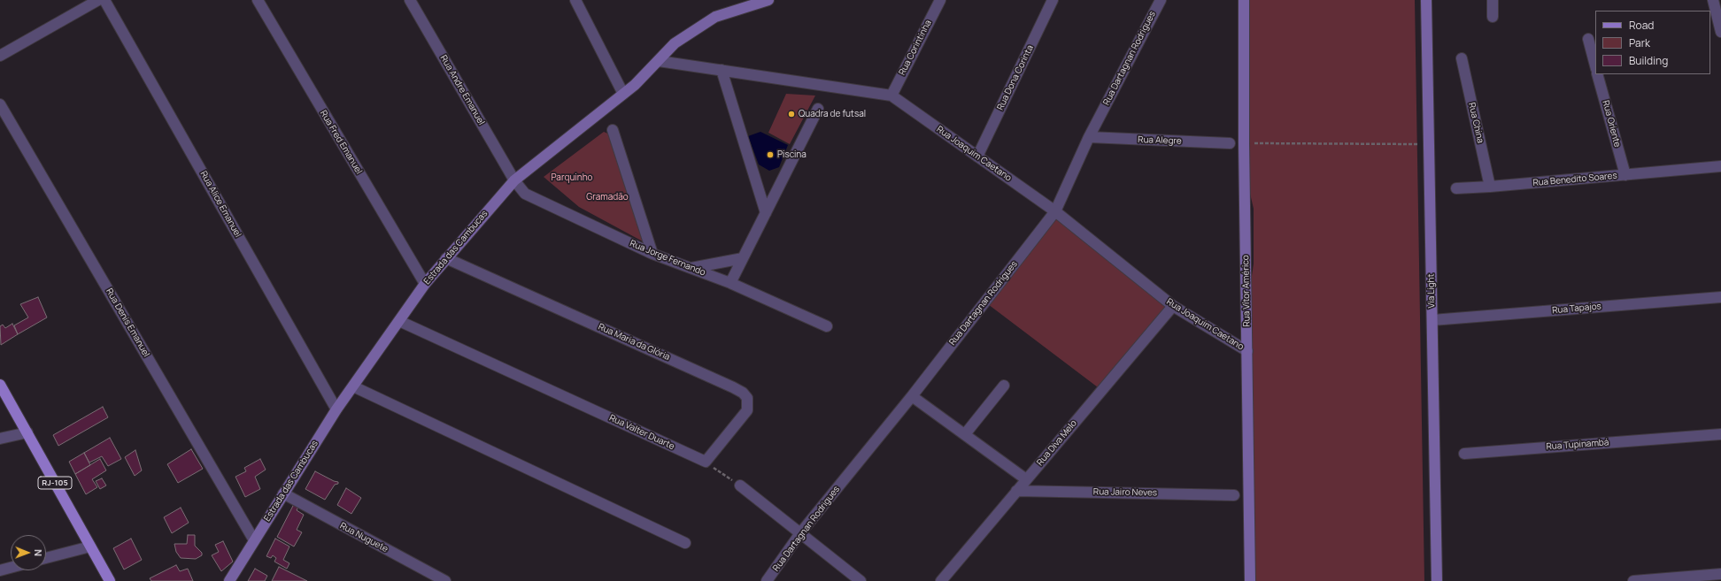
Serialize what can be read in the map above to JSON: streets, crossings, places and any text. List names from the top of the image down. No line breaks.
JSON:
{"streets":{"main road":["RJ-105"],"street":["Rua Corintinha","Rua Dartagnan Rodrigues","Rua Dona Corinta","Rua Andre Emanuel","Rua China","Rua Oriente","Rua Alegre","Rua Fred Emanuel","Rua Joaquim Caetano","Rua Benedito Soares","Rua Alice Emanuel","Estrada das Cambucas","Rua Jorge Fernando","Rua Vítor Américo","Via Light","Rua Tapajos","Rua Denis Emanuel","Rua Maria da Glória","Rua Valter Duarte","Rua Diva Melo","Rua Tupinambá","Rua Jairo Neves","Rua Nuguete"]},"crossings":[["Rua Corintinha","Rua Joaquim Caetano"],["Rua Dartagnan Rodrigues","Rua Alegre"],["Rua Dartagnan Rodrigues","Rua Joaquim Caetano"],["Rua Dona Corinta","Rua Joaquim Caetano"],["Rua Andre Emanuel","Estrada das Cambucas"],["Rua Andre Emanuel","Rua Jorge Fernando"],["Rua China","Rua Benedito Soares"],["Rua Oriente","Rua Benedito Soares"],["Rua Fred Emanuel","Estrada das Cambucas"],["Rua Joaquim Caetano","Estrada das Cambucas"],["Rua Joaquim Caetano","Rua Vítor Américo"],["Rua Joaquim Caetano","Rua Diva Melo"],["Rua Alice Emanuel","Estrada das Cambucas"],["Estrada das Cambucas","Rua Jorge Fernando"],["Estrada das Cambucas","Rua Denis Emanuel"],["Estrada das Cambucas","Rua Maria da Glória"],["Estrada das Cambucas","Rua Valter Duarte"],["Estrada das Cambucas","Rua Nuguete"],["Via Light","Rua Tapajos"],["Rua Maria da Glória","Rua Valter Duarte"],["Rua Diva Melo","Rua Jairo Neves"]],"parks":["Parquinho","Gramadão"],"places":["Quadra de futsal","Piscina"],"legend":["Road","Park","Building"],"north":"right"}
